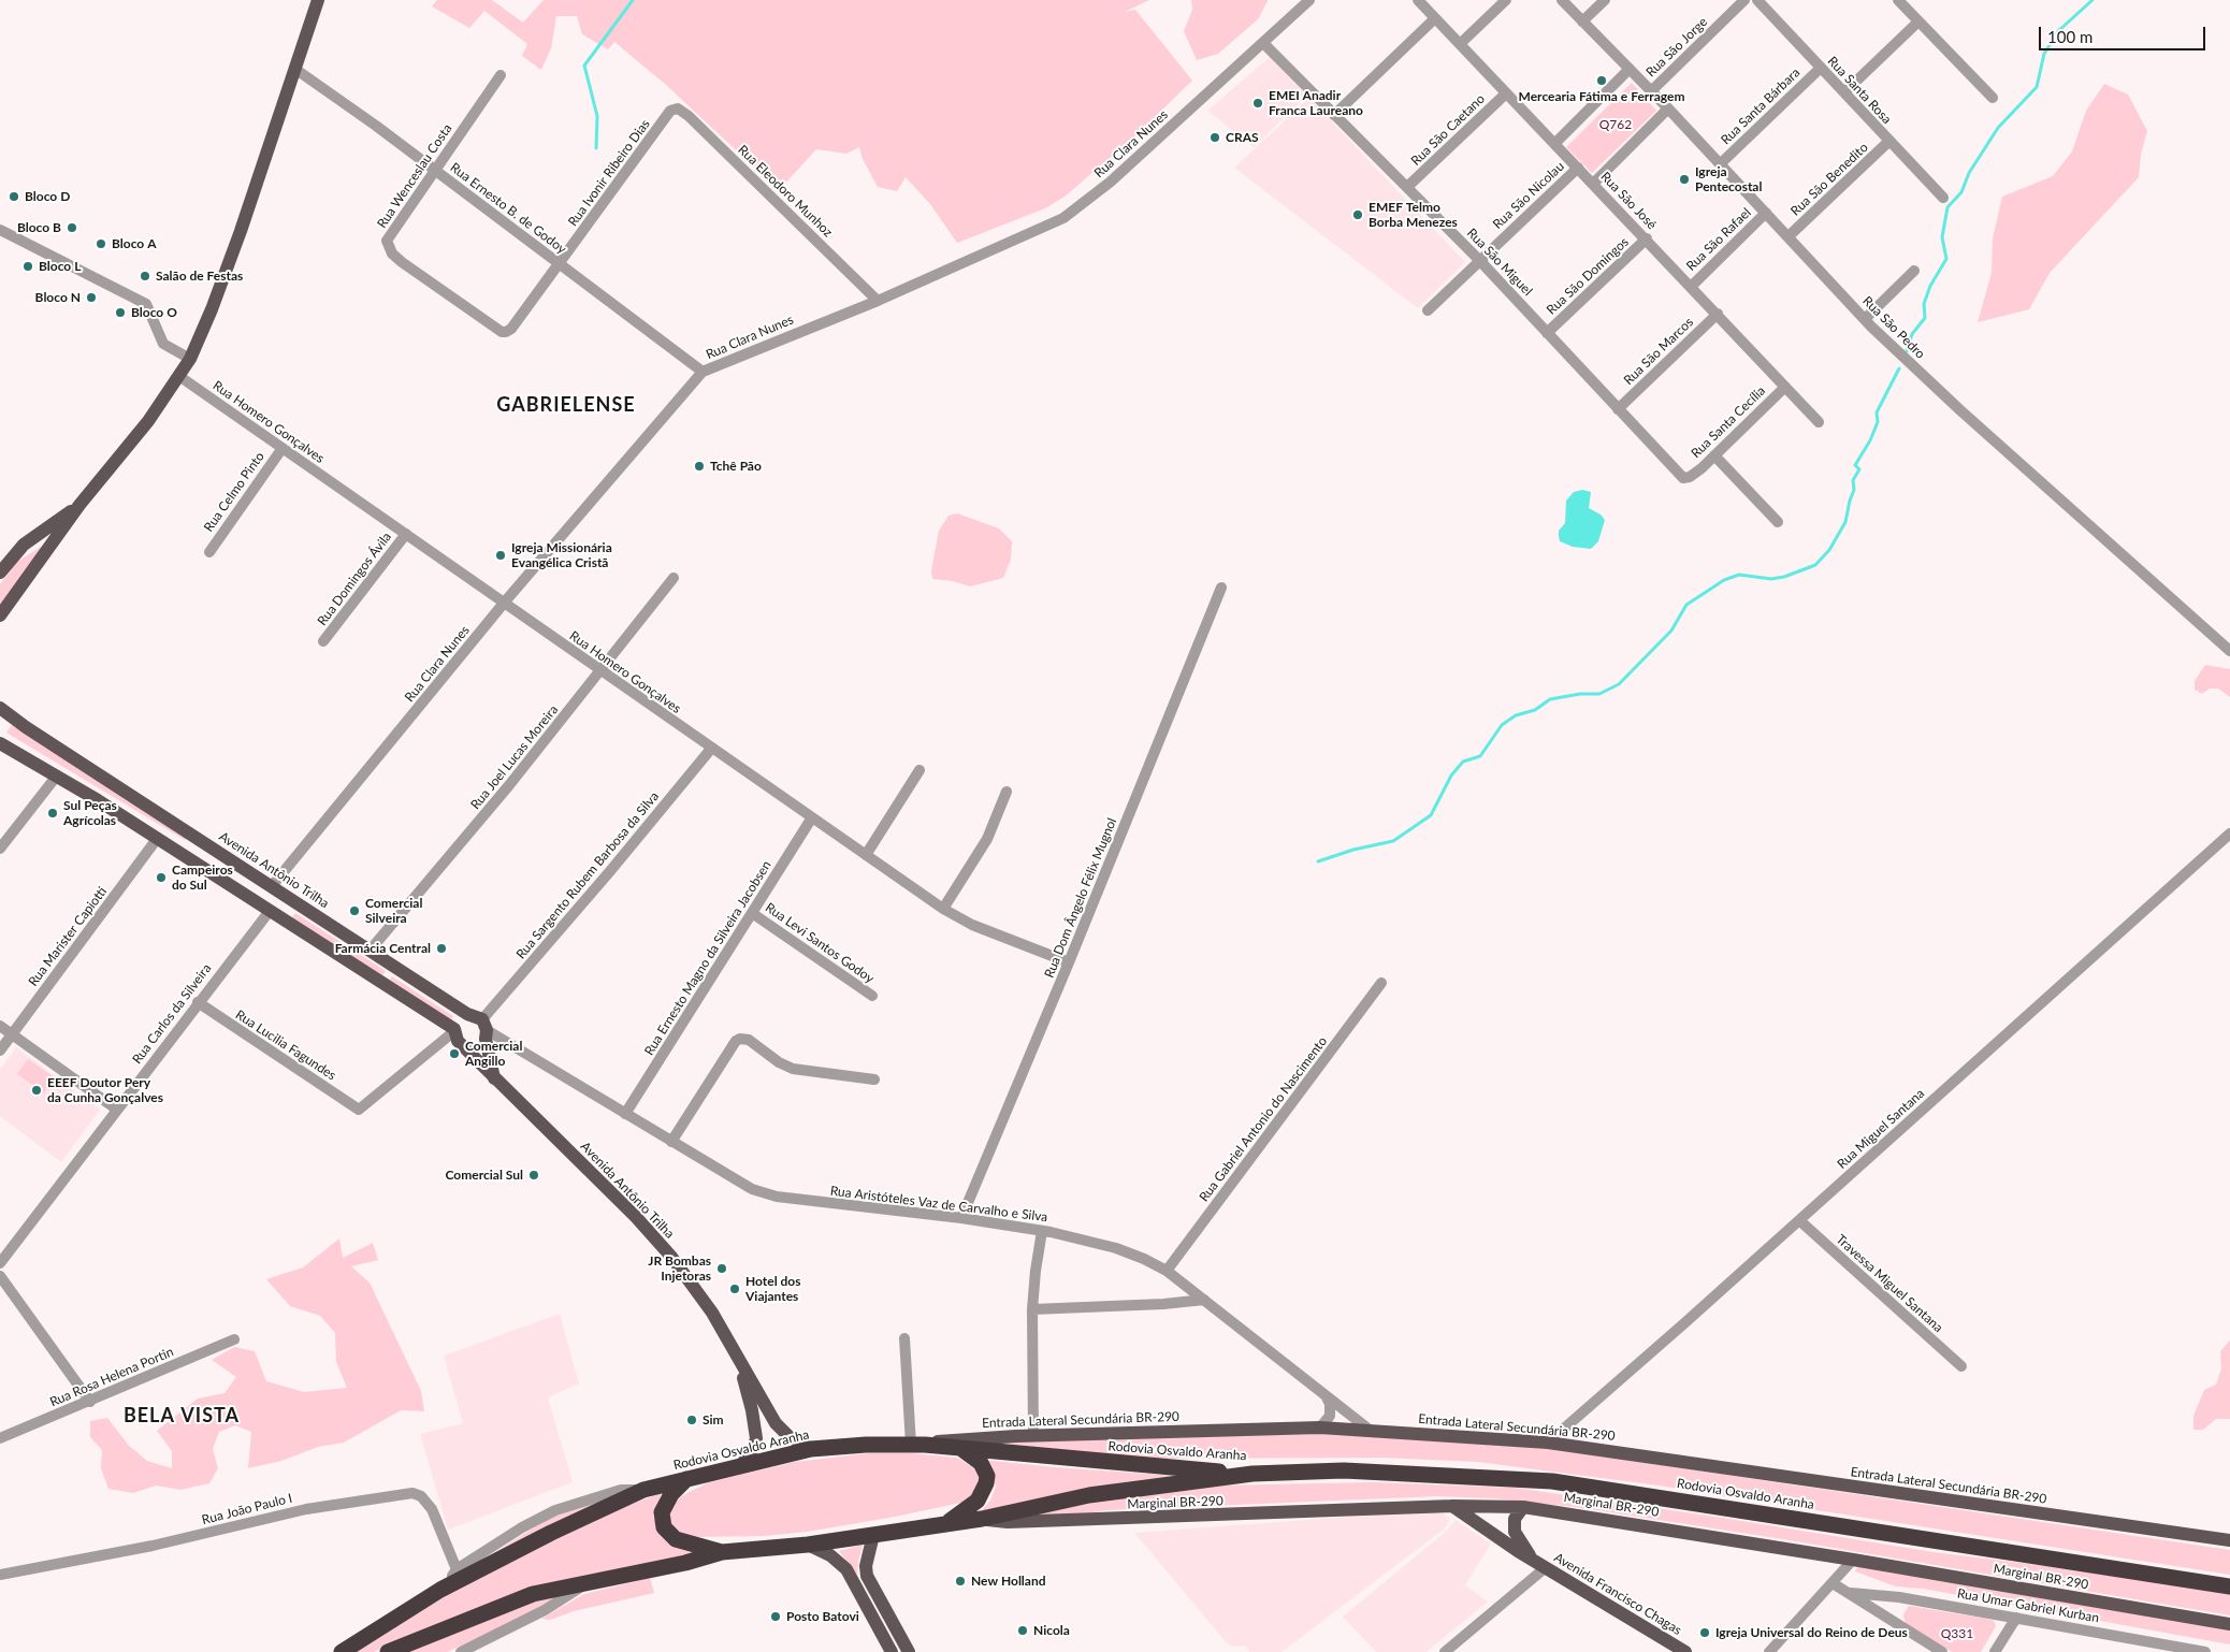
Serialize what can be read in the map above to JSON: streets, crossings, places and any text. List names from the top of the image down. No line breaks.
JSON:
{"streets":{"highway":["Rodovia Osvaldo Aranha"],"main road":["Avenida Antônio Trilha","Entrada Lateral Secundária BR-290","Marginal BR-290","Avenida Francisco Chagas"],"street":["Rua São Jorge","Rua Santa Rosa","Rua Santa Bárbara","Rua São Caetano","Rua Clara Nunes","Rua Ivonir Ribeiro Dias","Rua Wenceslau Costa","Rua São Benedito","Rua Eleodoro Munhoz","Rua São Nicolau","Rua São José","Rua Ernesto B. de Godoy","Rua São Rafael","Rua São Miguel","Rua São Domingos","Rua São Pedro","Rua São Marcos","Rua Homero Gonçalves","Rua Santa Cecília","Rua Celmo Pinto","Rua Domingos Ávila","Rua Joel Lucas Moreira","Rua Sargento Rubem Barbosa da Silva","Rua Dom Ângelo Félix Mugnol","Rua Marister Capiotti","Rua Levi Santos Godoy","Rua Ernesto Magno da Silveira Jacobsen","Rua Carlos da Silveira","Rua Lucilia Fagundes","Rua Gabriel Antonio do Nascimento","Rua Miguel Santana","Rua Aristóteles Vaz de Carvalho e Silva","Travessa Miguel Santana","Rua Rosa Helena Portin","Rua João Paulo I","Rua Umar Gabriel Kurban"]},"crossings":[["Rua São Jorge","Rua São Pedro"],["Rua Santa Rosa","Rua Santa Bárbara"],["Rua Santa Rosa","Rua São Benedito"],["Rua Santa Bárbara","Rua São Pedro"],["Rua São Caetano","Rua São José"],["Rua São Caetano","Rua São Miguel"],["Rua Clara Nunes","Rua Eleodoro Munhoz"],["Rua Clara Nunes","Rua Ernesto B. de Godoy"],["Rua Clara Nunes","Rua São Miguel"],["Rua Clara Nunes","Rua Homero Gonçalves"],["Rua Clara Nunes","Avenida Antônio Trilha"],["Rua Ivonir Ribeiro Dias","Rua Wenceslau Costa"],["Rua Ivonir Ribeiro Dias","Rua Eleodoro Munhoz"],["Rua Ivonir Ribeiro Dias","Rua Ernesto B. de Godoy"],["Rua Wenceslau Costa","Rua Ernesto B. de Godoy"],["Rua São Benedito","Rua São Pedro"],["Rua São Nicolau","Rua São José"],["Rua São Nicolau","Rua São Miguel"],["Rua São José","Rua São Rafael"],["Rua São José","Rua São Domingos"],["Rua São José","Rua São Marcos"],["Rua São José","Rua Santa Cecília"],["Rua São Rafael","Rua São Pedro"],["Rua São Miguel","Rua São Domingos"],["Rua São Miguel","Rua São Marcos"],["Rua São Miguel","Rua Santa Cecília"],["Rua Homero Gonçalves","Rua Celmo Pinto"],["Rua Homero Gonçalves","Rua Domingos Ávila"],["Rua Homero Gonçalves","Rua Joel Lucas Moreira"],["Rua Homero Gonçalves","Rua Sargento Rubem Barbosa da Silva"],["Rua Homero Gonçalves","Rua Dom Ângelo Félix Mugnol"],["Rua Homero Gonçalves","Rua Ernesto Magno da Silveira Jacobsen"],["Rua Joel Lucas Moreira","Avenida Antônio Trilha"],["Avenida Antônio Trilha","Rua Sargento Rubem Barbosa da Silva"],["Avenida Antônio Trilha","Rua Marister Capiotti"],["Avenida Antônio Trilha","Rua Carlos da Silveira"],["Avenida Antônio Trilha","Rua Lucilia Fagundes"],["Avenida Antônio Trilha","Rua Aristóteles Vaz de Carvalho e Silva"],["Avenida Antônio Trilha","Rodovia Osvaldo Aranha"],["Rua Sargento Rubem Barbosa da Silva","Rua Lucilia Fagundes"],["Rua Sargento Rubem Barbosa da Silva","Rua Aristóteles Vaz de Carvalho e Silva"],["Rua Dom Ângelo Félix Mugnol","Rua Aristóteles Vaz de Carvalho e Silva"],["Rua Levi Santos Godoy","Rua Ernesto Magno da Silveira Jacobsen"],["Rua Ernesto Magno da Silveira Jacobsen","Rua Aristóteles Vaz de Carvalho e Silva"],["Rua Carlos da Silveira","Rua Lucilia Fagundes"],["Rua Lucilia Fagundes","Rua Aristóteles Vaz de Carvalho e Silva"],["Rua Gabriel Antonio do Nascimento","Rua Aristóteles Vaz de Carvalho e Silva"],["Rua Miguel Santana","Travessa Miguel Santana"],["Rua Miguel Santana","Entrada Lateral Secundária BR-290"],["Rua Aristóteles Vaz de Carvalho e Silva","Entrada Lateral Secundária BR-290"],["Entrada Lateral Secundária BR-290","Rodovia Osvaldo Aranha"],["Rodovia Osvaldo Aranha","Marginal BR-290"],["Marginal BR-290","Avenida Francisco Chagas"]],"districts":["GABRIELENSE","BELA VISTA"],"parks":["Q762","Q331"],"places":["Mercearia Fátima e Ferragem","EMEI Anadir Franca Laureano","CRAS","Igreja Pentecostal","Bloco D","EMEF Telmo Borba Menezes","Bloco B","Bloco A","Bloco L","Salão de Festas","Bloco N","Bloco O","Tchê Pão","Igreja Missionária Evangélica Cristã","Sul Peças Agrícolas","Campeiros do Sul","Comercial Silveira","Farmácia Central","Comercial Angillo","EEEF Doutor Pery da Cunha Gonçalves","Comercial Sul","JR Bombas Injetoras","Hotel dos Viajantes","Sim","New Holland","Posto Batovi","Nicola","Igreja Universal do Reino de Deus"],"scale_bar":"100 m"}
